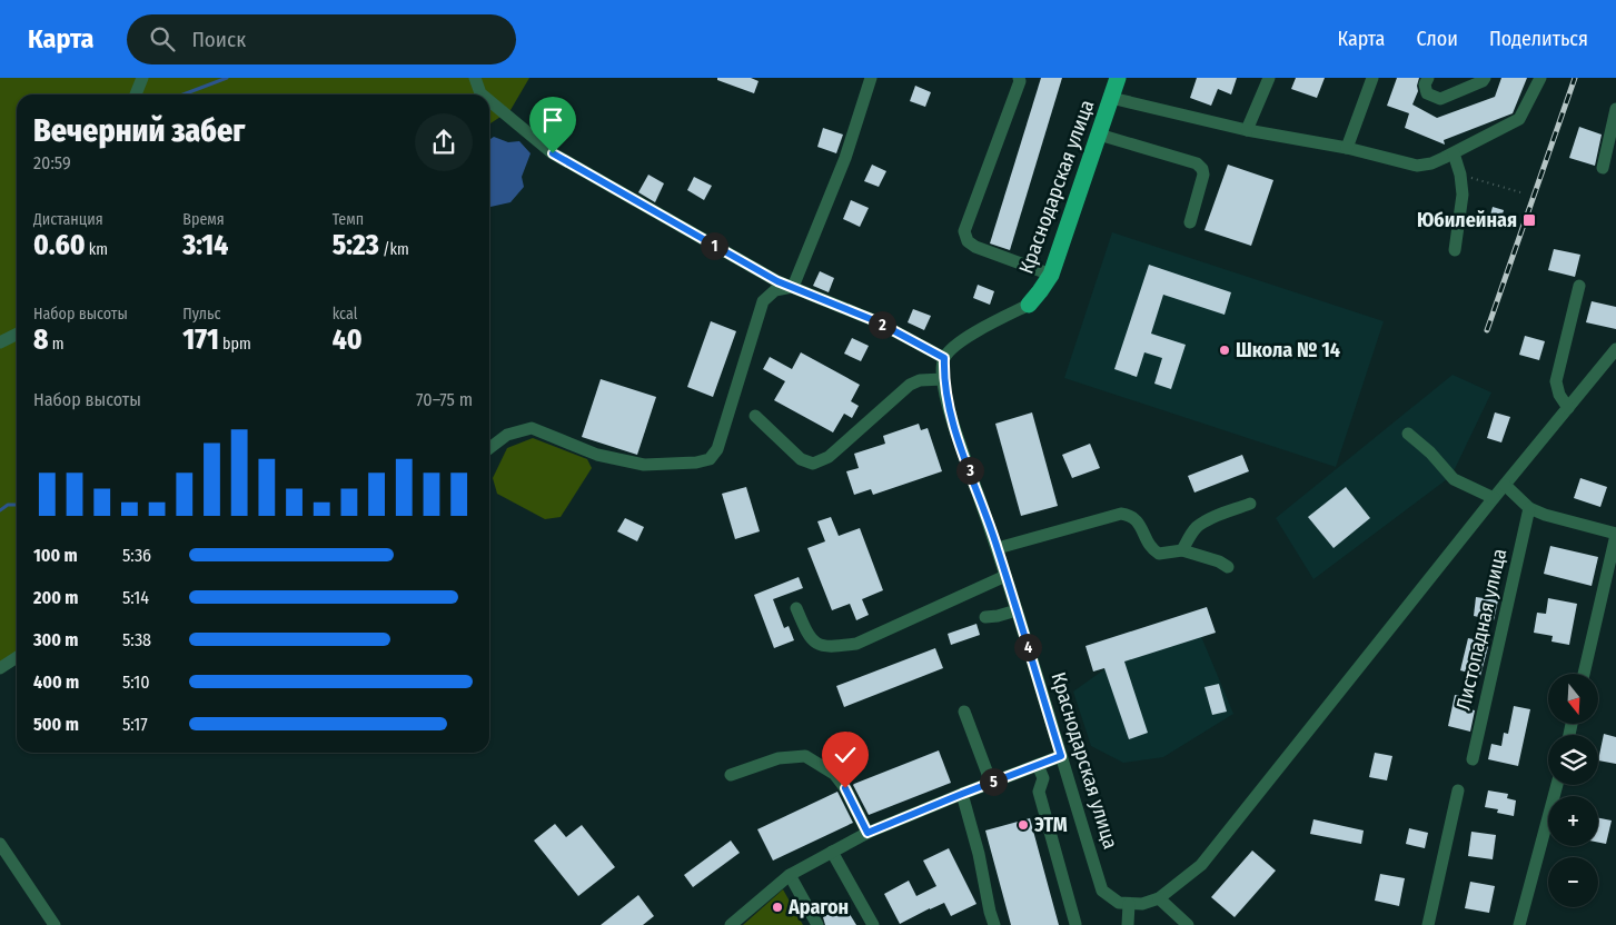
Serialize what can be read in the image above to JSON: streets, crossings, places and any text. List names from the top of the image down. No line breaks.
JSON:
{"streets":{"main road":["Краснодарская улица"],"street":["Листопадная улица"]},"places":{"transit":["Юбилейная"],"other":["Школа № 14","ЭТМ","Арагон"]},"north":"bottom","page":{"header":"Карта","search":"Поиск","nav":["Карта","Слои","Поделиться"],"heading":["Вечерний забег","20:59"],"stats":[["Дистанция","0.60 km"],["Время","3:14"],["Темп","5:23 /km"],["Набор высоты","8 m"],["Пульс","171 bpm"],["kcal","40"]],"pins":["1","2","3","4","5"],"chart":["Набор высоты","70–75 m"],"list":[{"name":"100 m","note":"5:36"},{"name":"200 m","note":"5:14"},{"name":"300 m","note":"5:38"},{"name":"400 m","note":"5:10"},{"name":"500 m","note":"5:17"}],"map_buttons":["+","−"]}}
